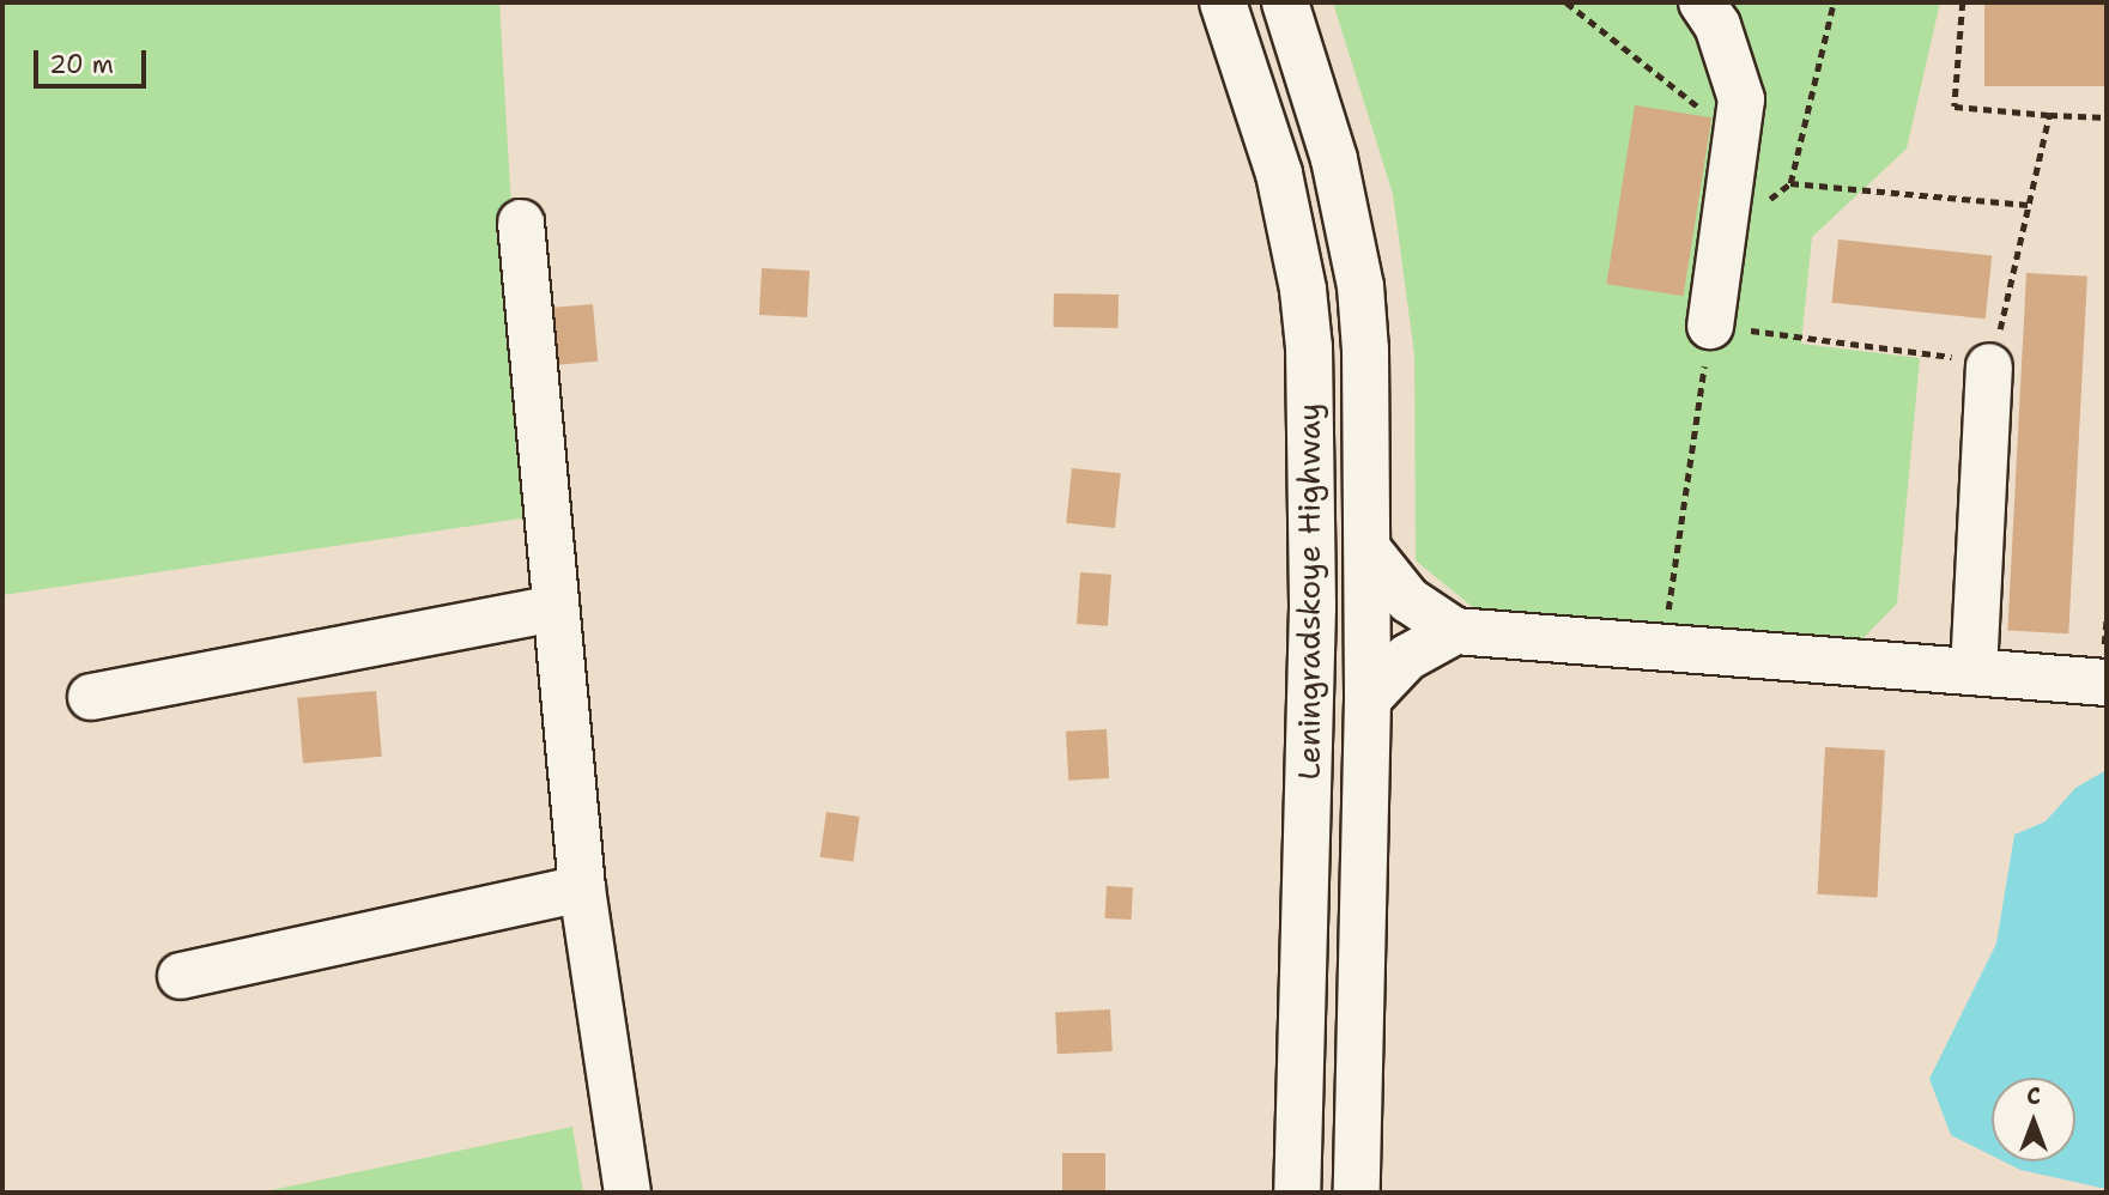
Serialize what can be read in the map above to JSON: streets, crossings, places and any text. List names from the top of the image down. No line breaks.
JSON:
{"streets":{"main road":["Leningradskoye Highway"]},"scale_bar":"20 m","north":"top"}
